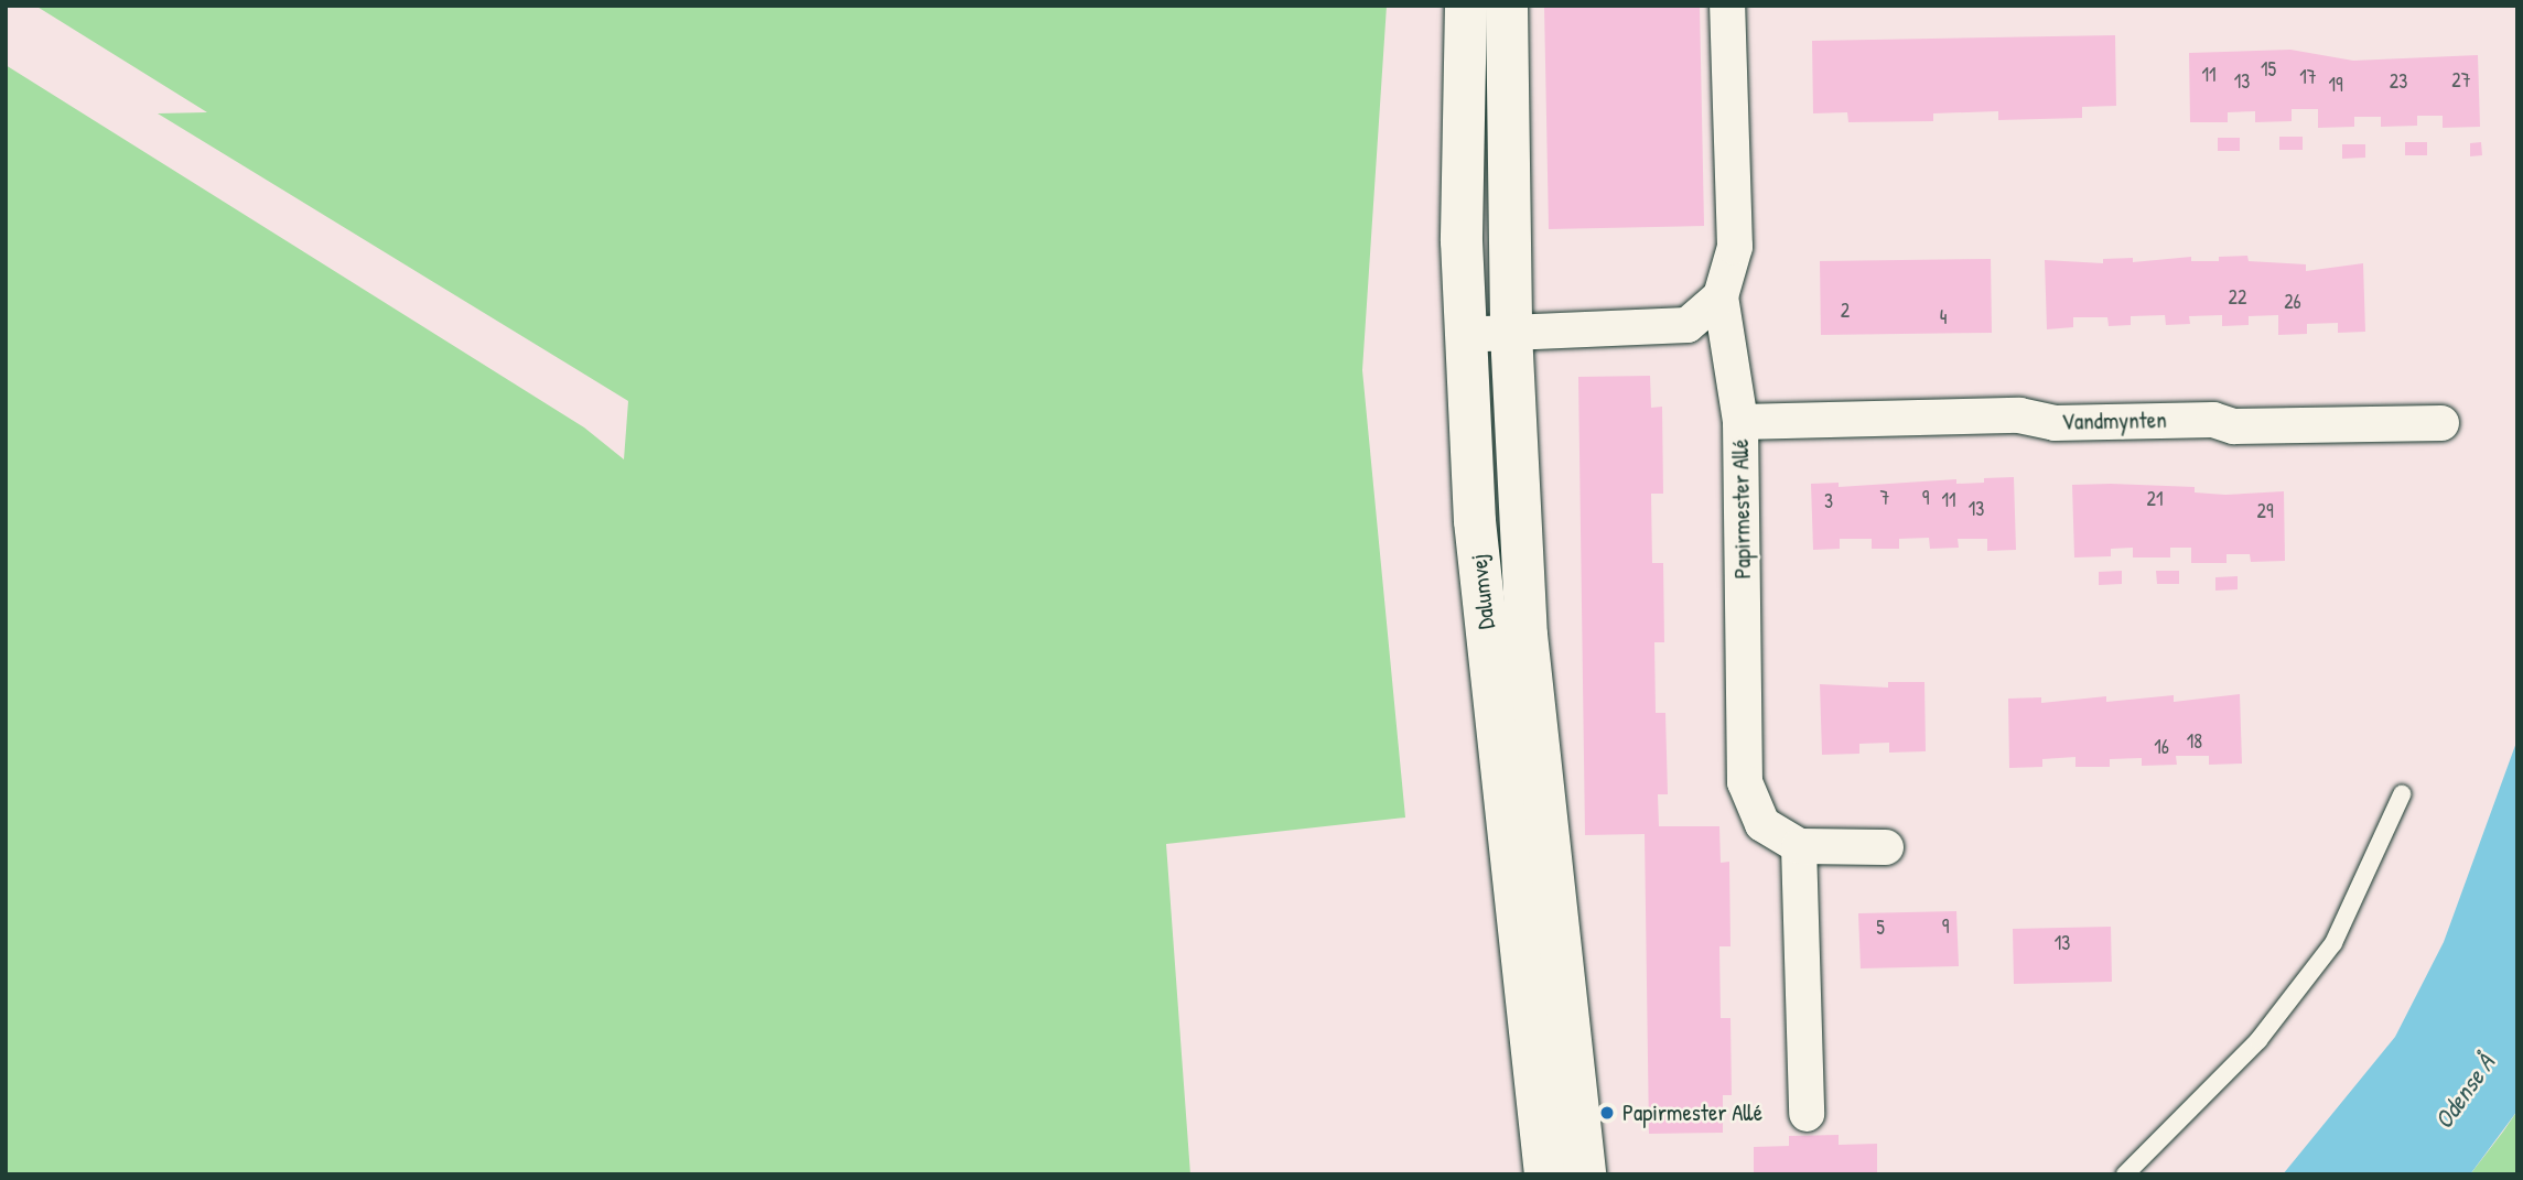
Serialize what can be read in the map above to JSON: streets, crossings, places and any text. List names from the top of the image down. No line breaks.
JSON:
{"streets":{"street":["Vandmynten","Papirmester Allé","Dalumvej"]},"crossings":[["Vandmynten","Papirmester Allé"]],"water":["Odense Å"],"places":["Papirmester Allé"],"house_numbers":["15","11","17","27","13","23","19","22","26","2","4","7","9","21","11","3","13","29","18","16","9","5","13"]}
